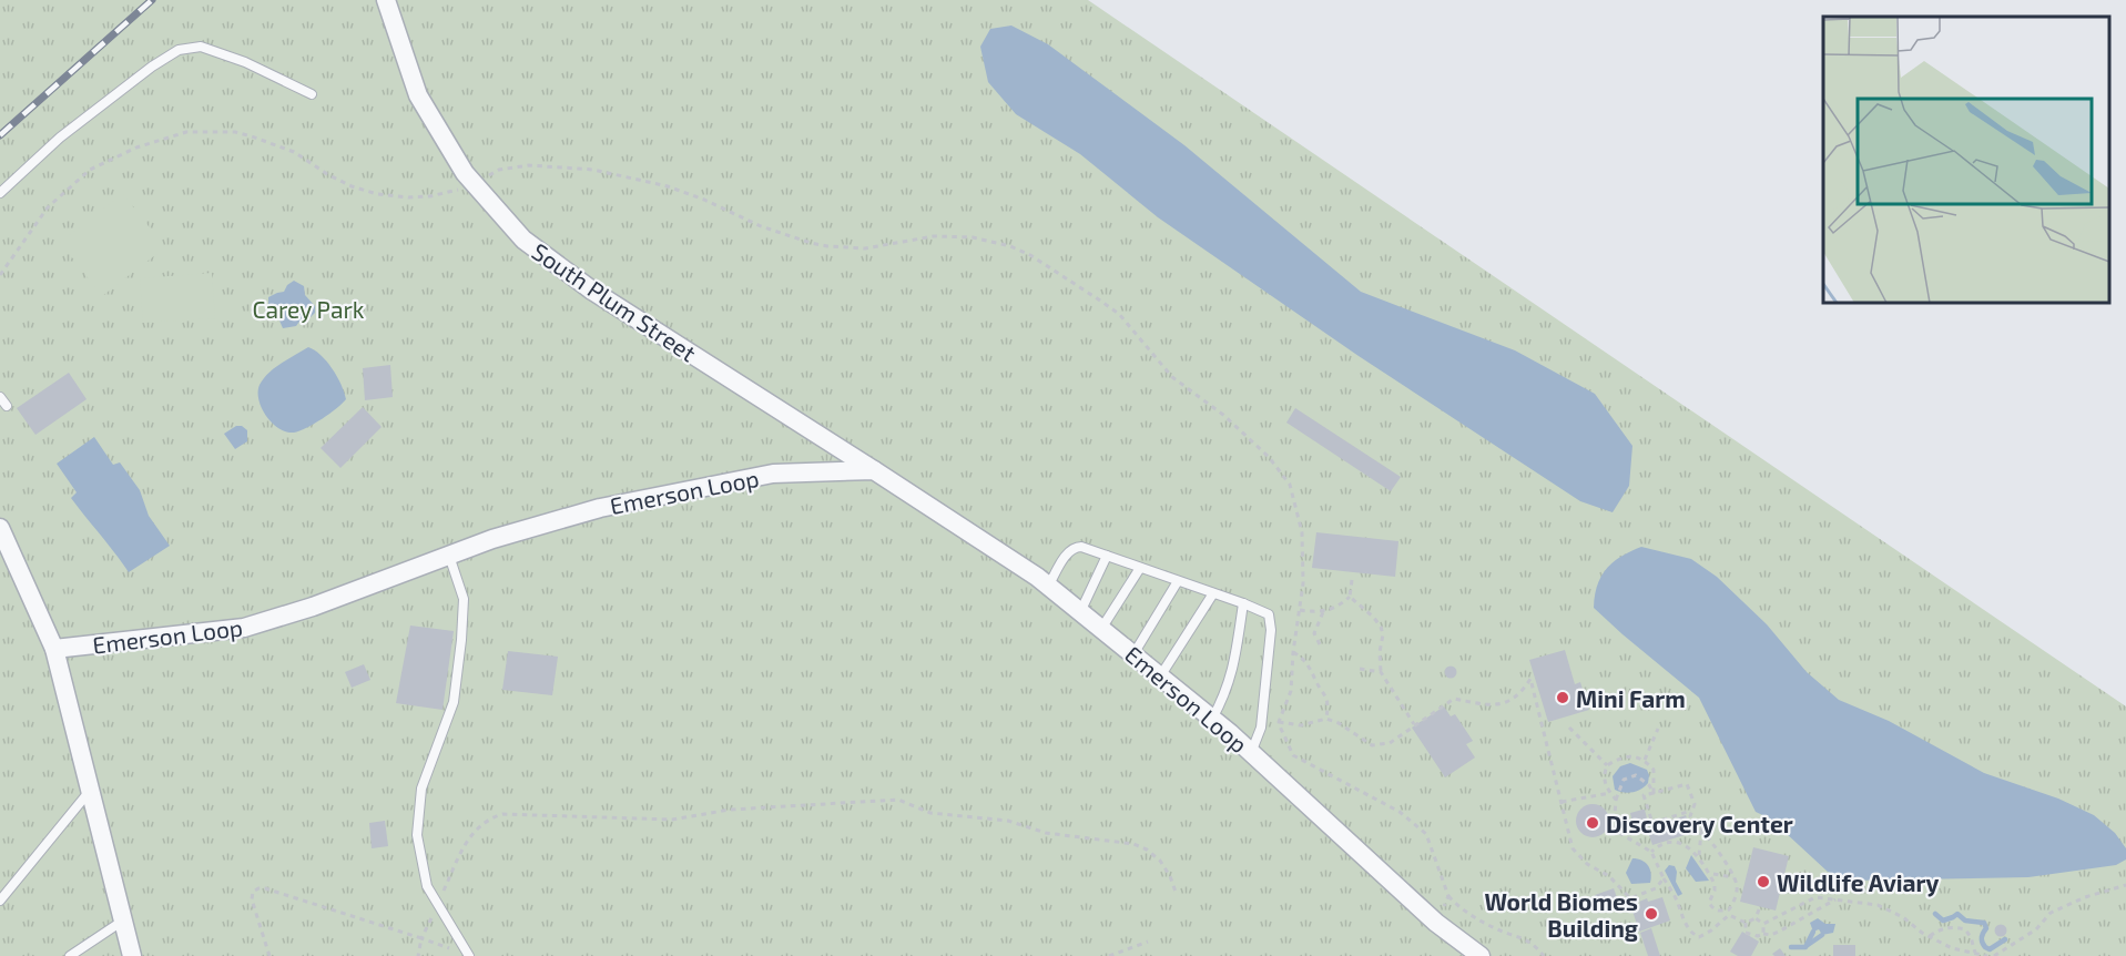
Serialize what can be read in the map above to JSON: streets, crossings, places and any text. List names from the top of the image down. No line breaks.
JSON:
{"streets":{"street":["South Plum Street","Emerson Loop"]},"crossings":[["South Plum Street","Emerson Loop"]],"parks":["Carey Park"],"places":["Mini Farm","Discovery Center","Wildlife Aviary","World Biomes Building"]}
